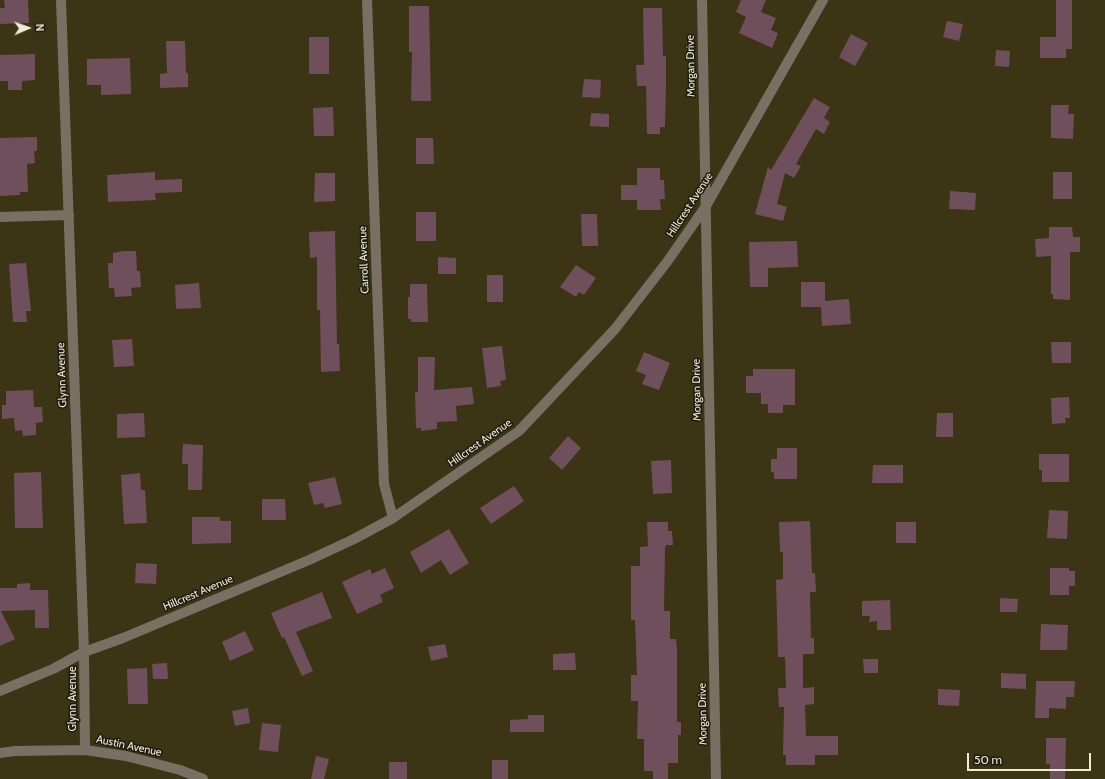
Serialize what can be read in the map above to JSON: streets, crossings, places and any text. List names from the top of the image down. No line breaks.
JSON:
{"streets":{"street":["Morgan Drive","Hillcrest Avenue","Carroll Avenue","Glynn Avenue","Austin Avenue"]},"crossings":[["Morgan Drive","Hillcrest Avenue"],["Hillcrest Avenue","Carroll Avenue"],["Hillcrest Avenue","Glynn Avenue"],["Glynn Avenue","Austin Avenue"]],"scale_bar":"50 m","north":"right"}
